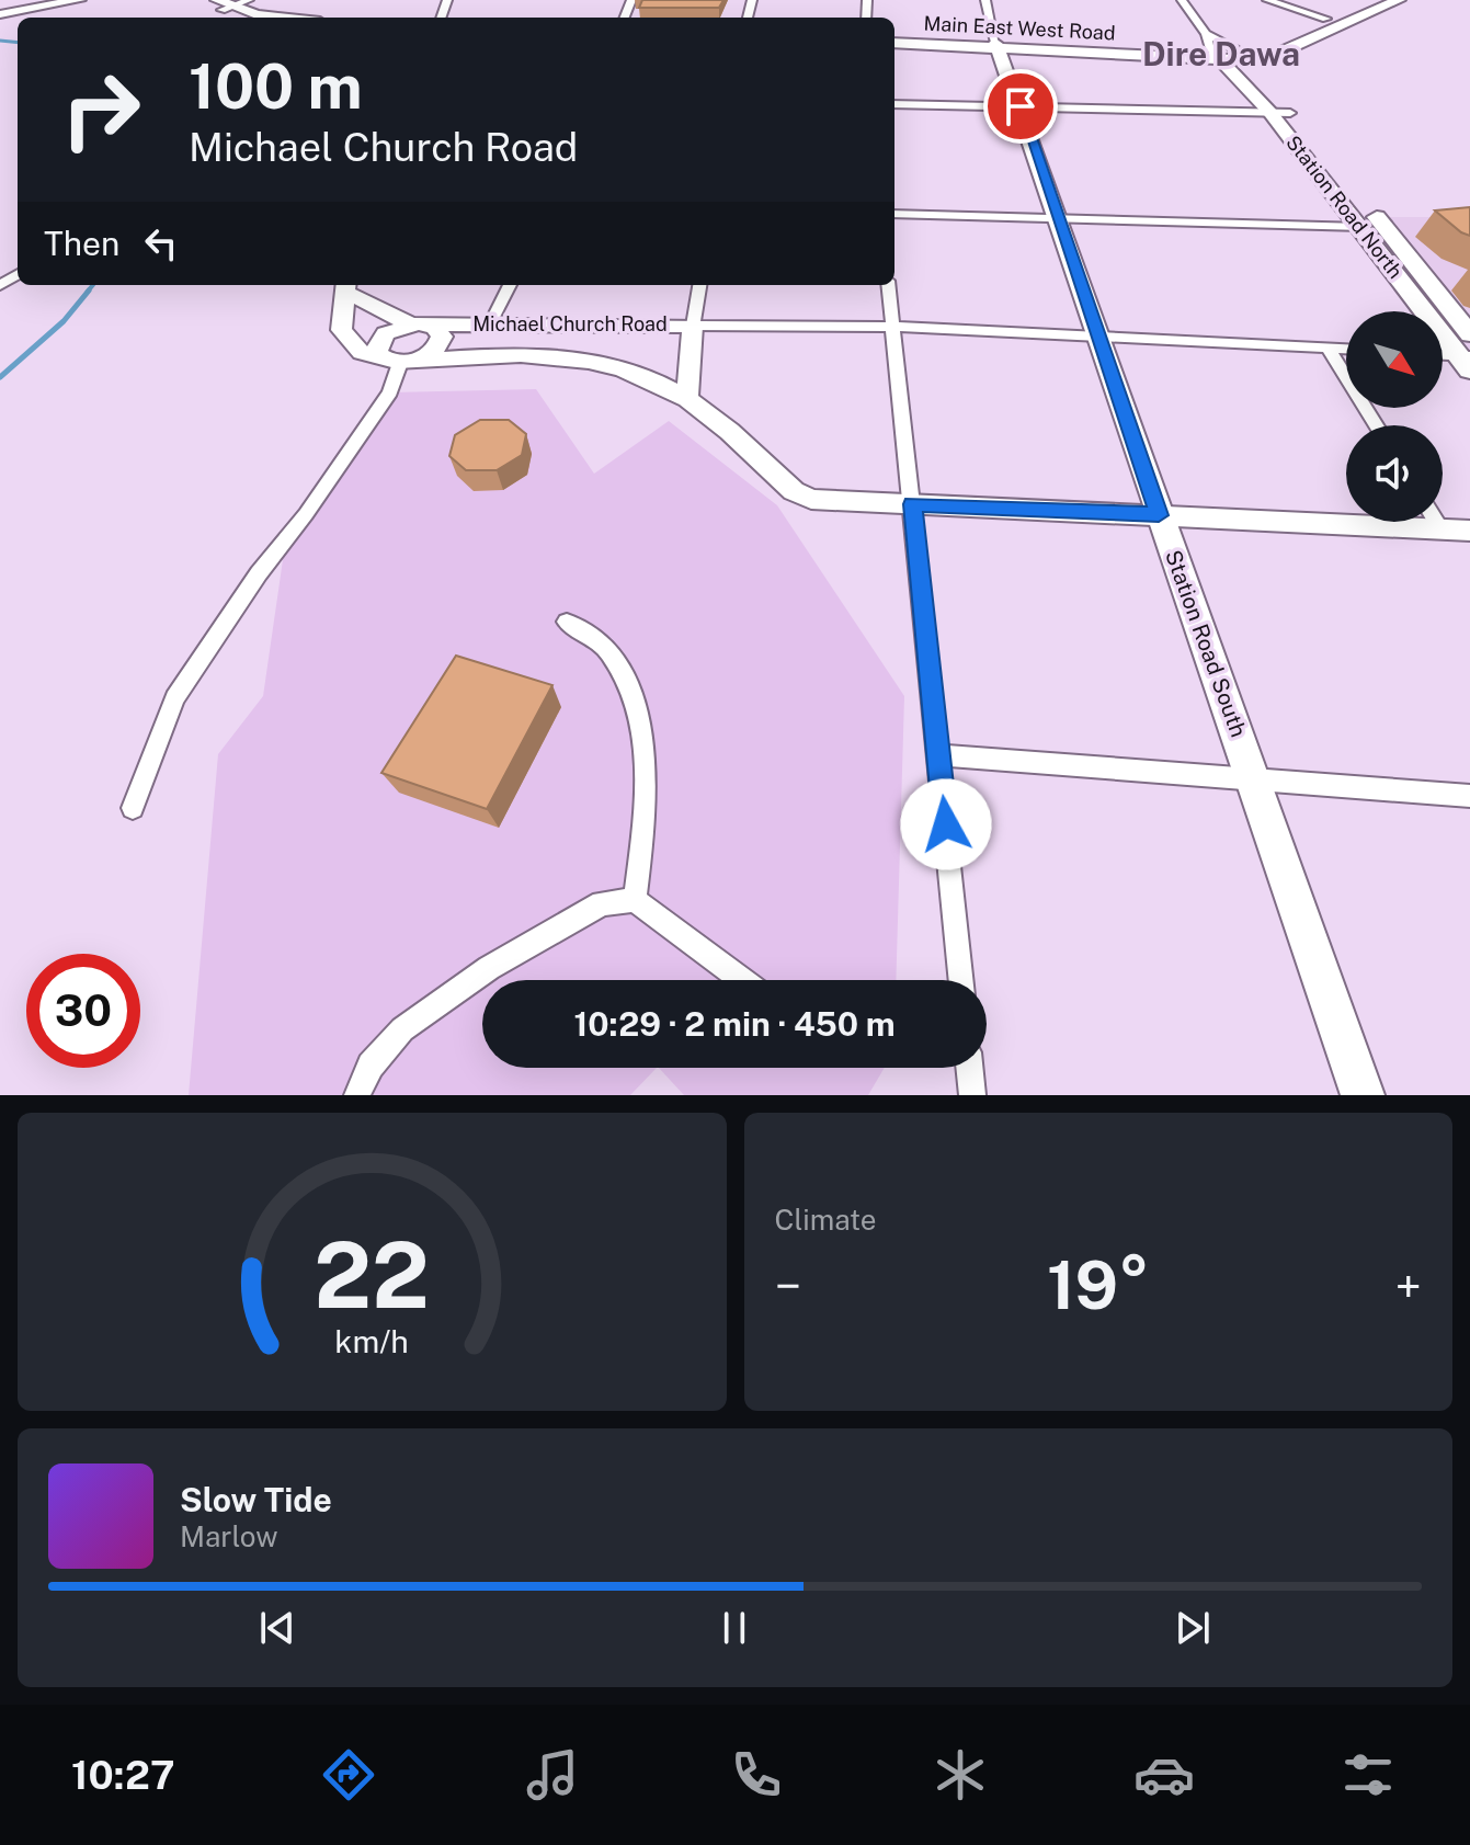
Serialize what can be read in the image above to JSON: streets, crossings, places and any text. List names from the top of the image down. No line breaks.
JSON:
{"streets":{"main road":["Main East West Road","Station Road North","Michael Church Road","Station Road South"]},"crossings":[["Main East West Road","Station Road North"],["Main East West Road","Station Road South"],["Michael Church Road","Station Road South"]],"districts":["Dire Dawa"],"north":"bottom right","page":{"turn":["100 m","Michael Church Road"],"then":"Then","limit":"30","trip":"10:29 · 2 min · 450 m","tile":"Climate","heat":["−","19°","+"],"song":["Slow Tide","Marlow"],"tabs":"10:27","gauge":["22","km/h"]}}
